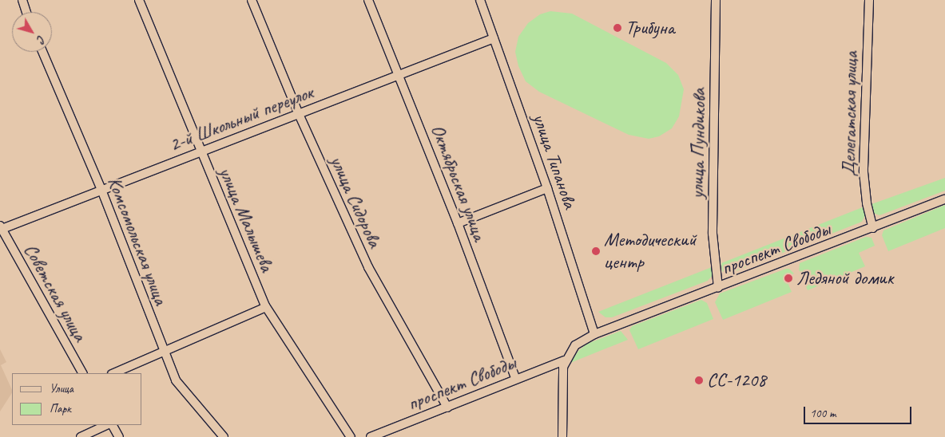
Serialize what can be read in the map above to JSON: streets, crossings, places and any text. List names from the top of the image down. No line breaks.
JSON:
{"streets":{"street":["Делегатская улица","2-й Школьный переулок","улица Пундикова","улица Типанова","Октябрьская улица","улица Сидорова","улица Малышева","Комсомольская улица","проспект Свободы","Советская улица"]},"crossings":[["Делегатская улица","проспект Свободы"],["2-й Школьный переулок","улица Типанова"],["2-й Школьный переулок","Октябрьская улица"],["2-й Школьный переулок","улица Сидорова"],["2-й Школьный переулок","улица Малышева"],["2-й Школьный переулок","Комсомольская улица"],["2-й Школьный переулок","Советская улица"],["улица Пундикова","проспект Свободы"],["улица Типанова","проспект Свободы"],["Октябрьская улица","проспект Свободы"],["улица Сидорова","проспект Свободы"]],"places":["Трибуна","Методический центр","Ледяной домик","СС-1208"],"legend":["Улица","Парк"],"scale_bar":"100 m","north":"bottom right"}
